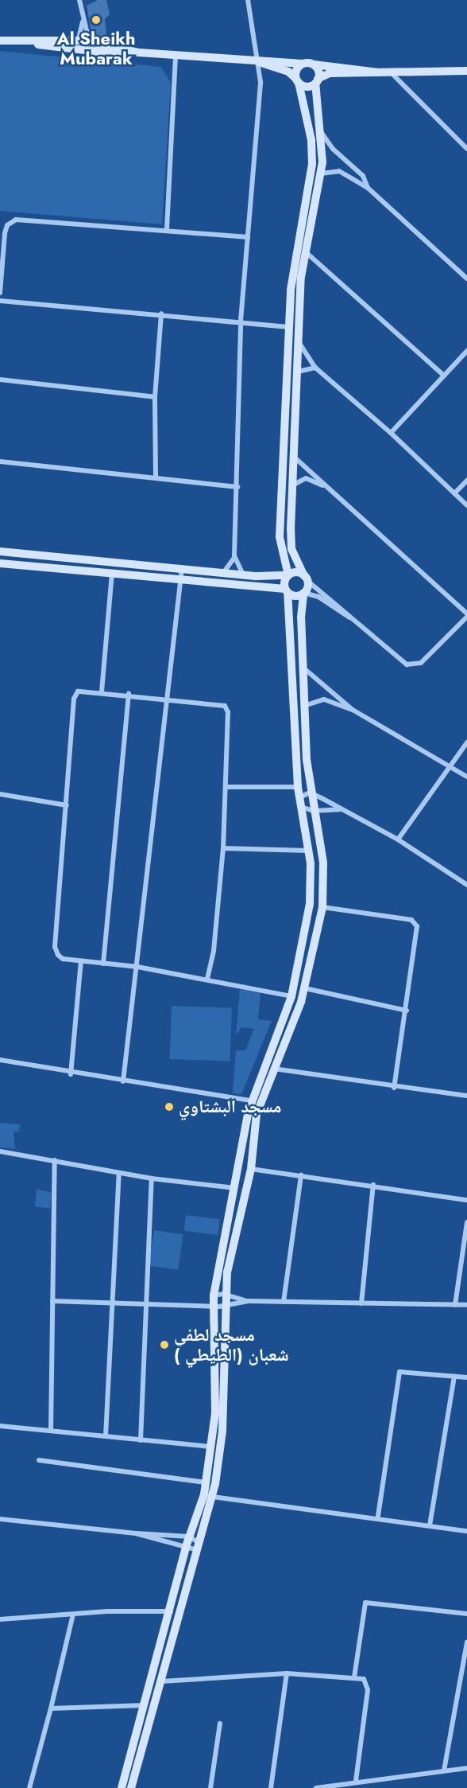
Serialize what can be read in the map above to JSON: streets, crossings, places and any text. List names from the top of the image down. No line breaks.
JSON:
{"places":["Al Sheikh Mubarak","مسجد البشتاوي","مسجد لطفي شعبان (الطيطي )"]}
